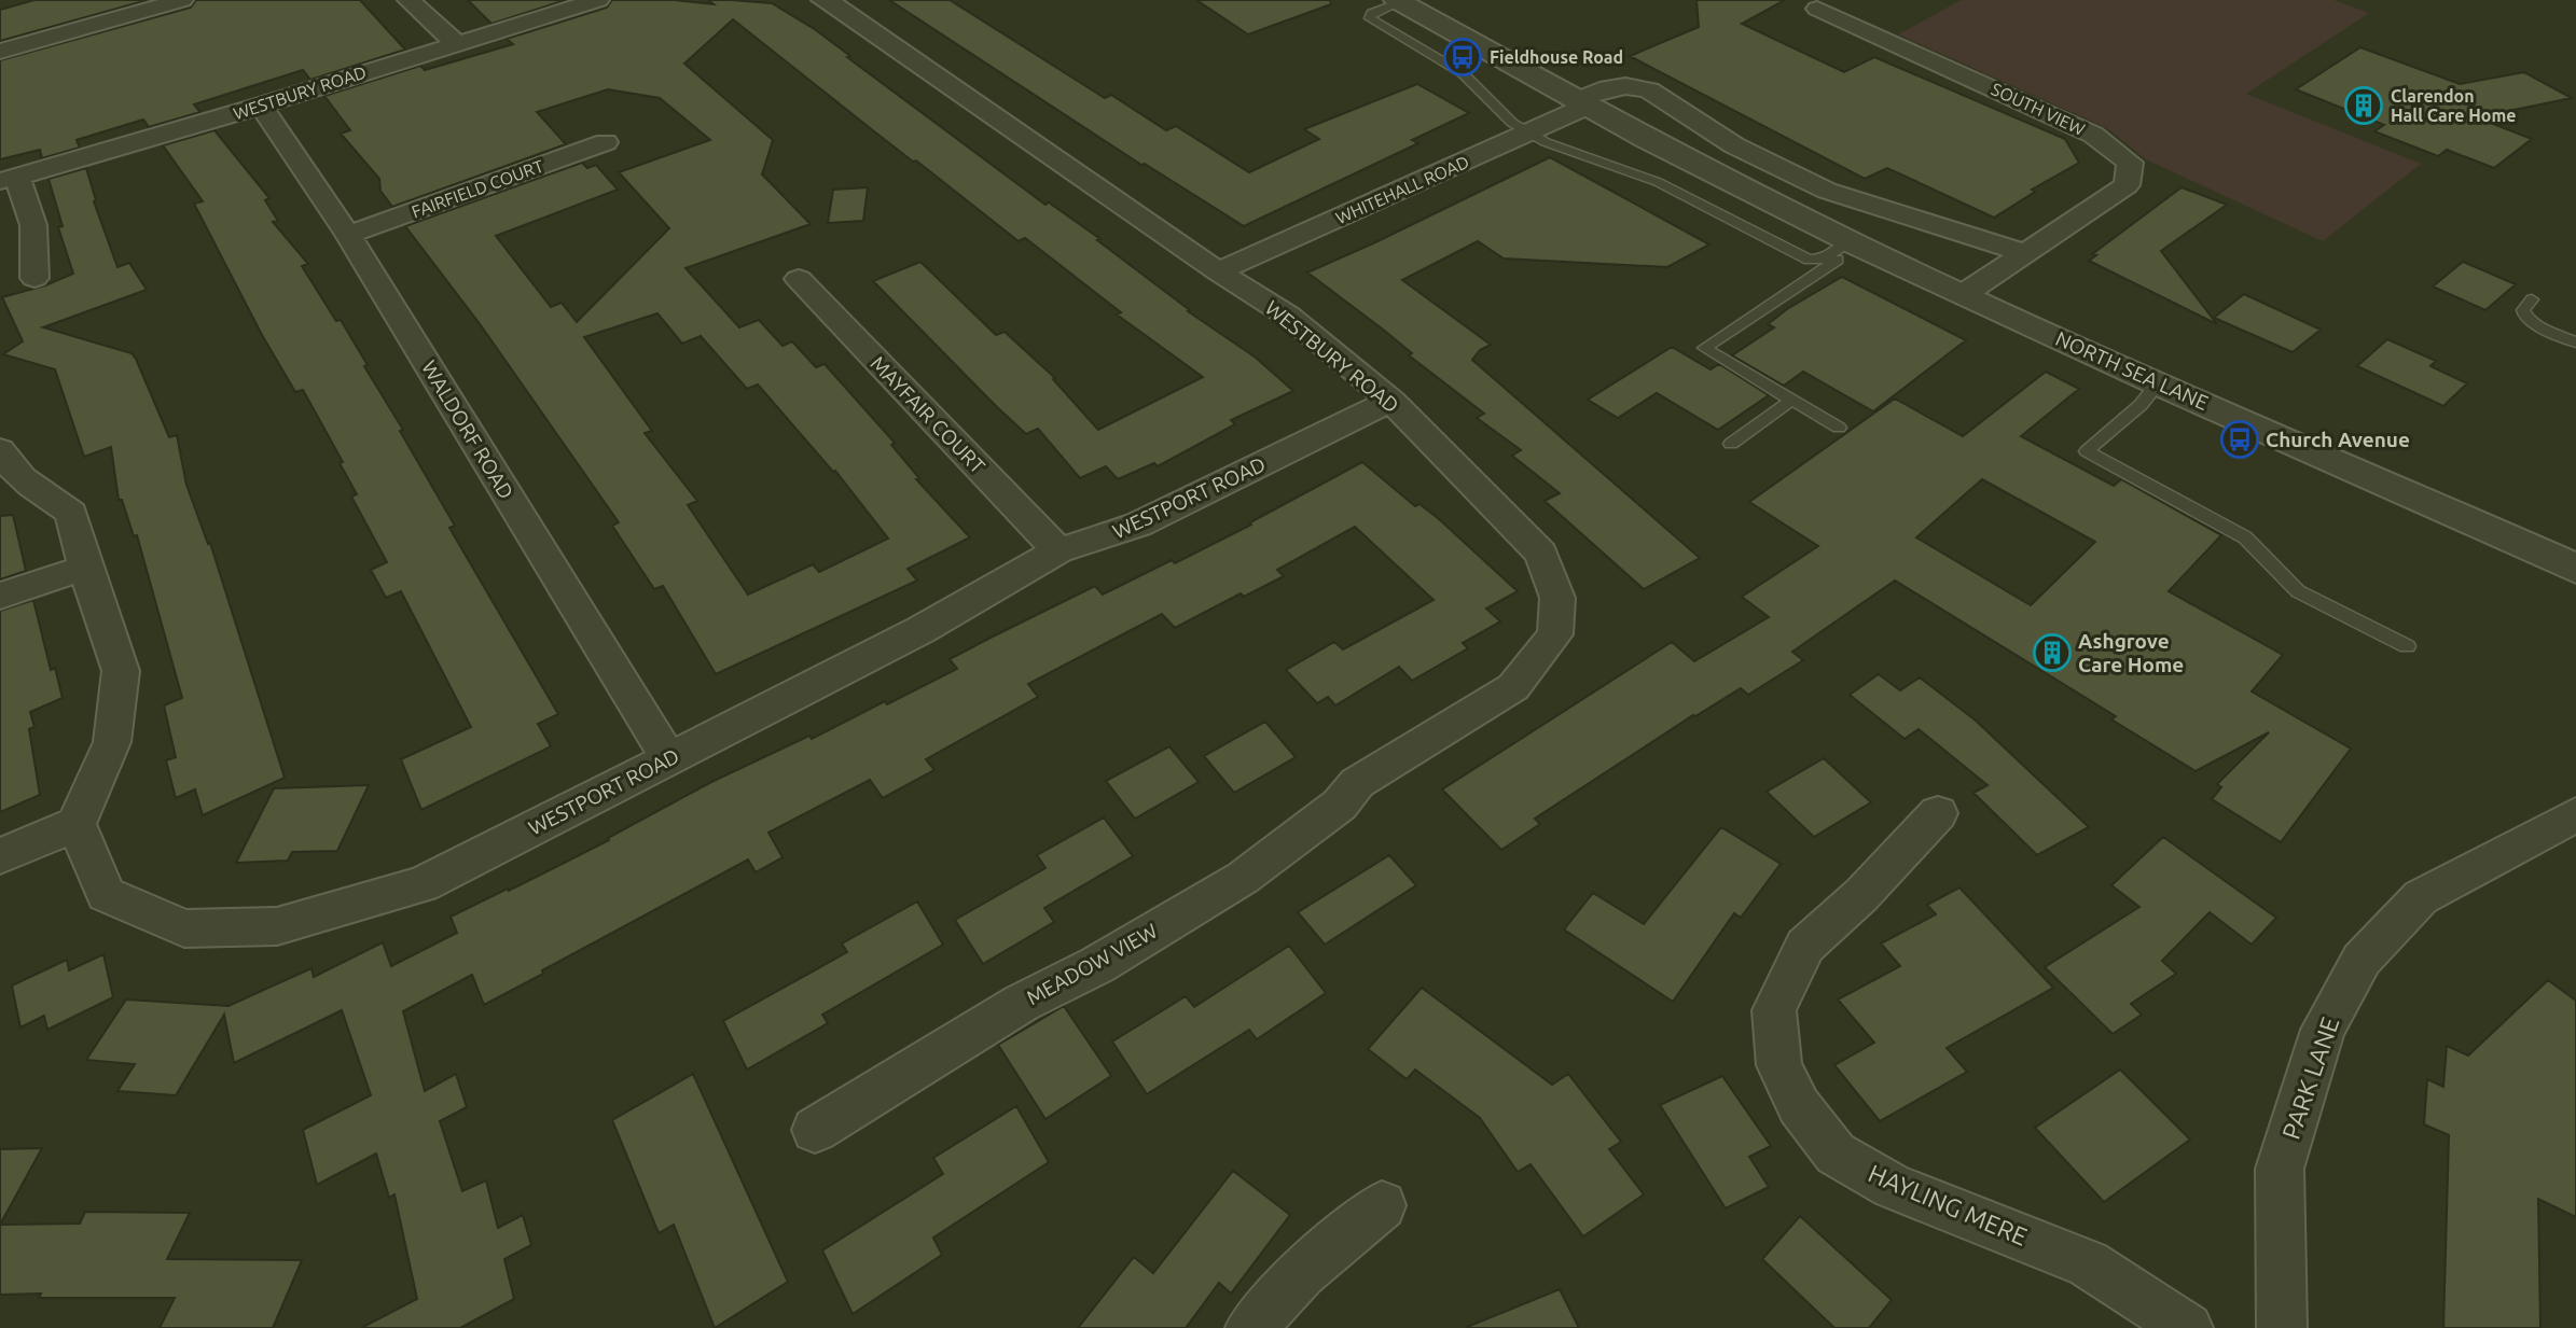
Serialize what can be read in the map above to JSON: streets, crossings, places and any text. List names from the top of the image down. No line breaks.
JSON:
{"streets":{"street":["WESTBURY ROAD","SOUTH VIEW","FAIRFIELD COURT","WHITEHALL ROAD","NORTH SEA LANE","MAYFAIR COURT","WALDORF ROAD","WESTPORT ROAD","MEADOW VIEW","PARK LANE","HAYLING MERE"]},"crossings":[["WESTBURY ROAD","WHITEHALL ROAD"],["WESTBURY ROAD","WALDORF ROAD"],["WESTBURY ROAD","WESTPORT ROAD"],["WESTBURY ROAD","MEADOW VIEW"],["SOUTH VIEW","NORTH SEA LANE"],["FAIRFIELD COURT","WALDORF ROAD"],["WHITEHALL ROAD","NORTH SEA LANE"],["MAYFAIR COURT","WESTPORT ROAD"],["WALDORF ROAD","WESTPORT ROAD"]],"places":{"bus stop":["Fieldhouse Road","Church Avenue"],"building":["Clarendon Hall Care Home","Ashgrove Care Home"]}}
